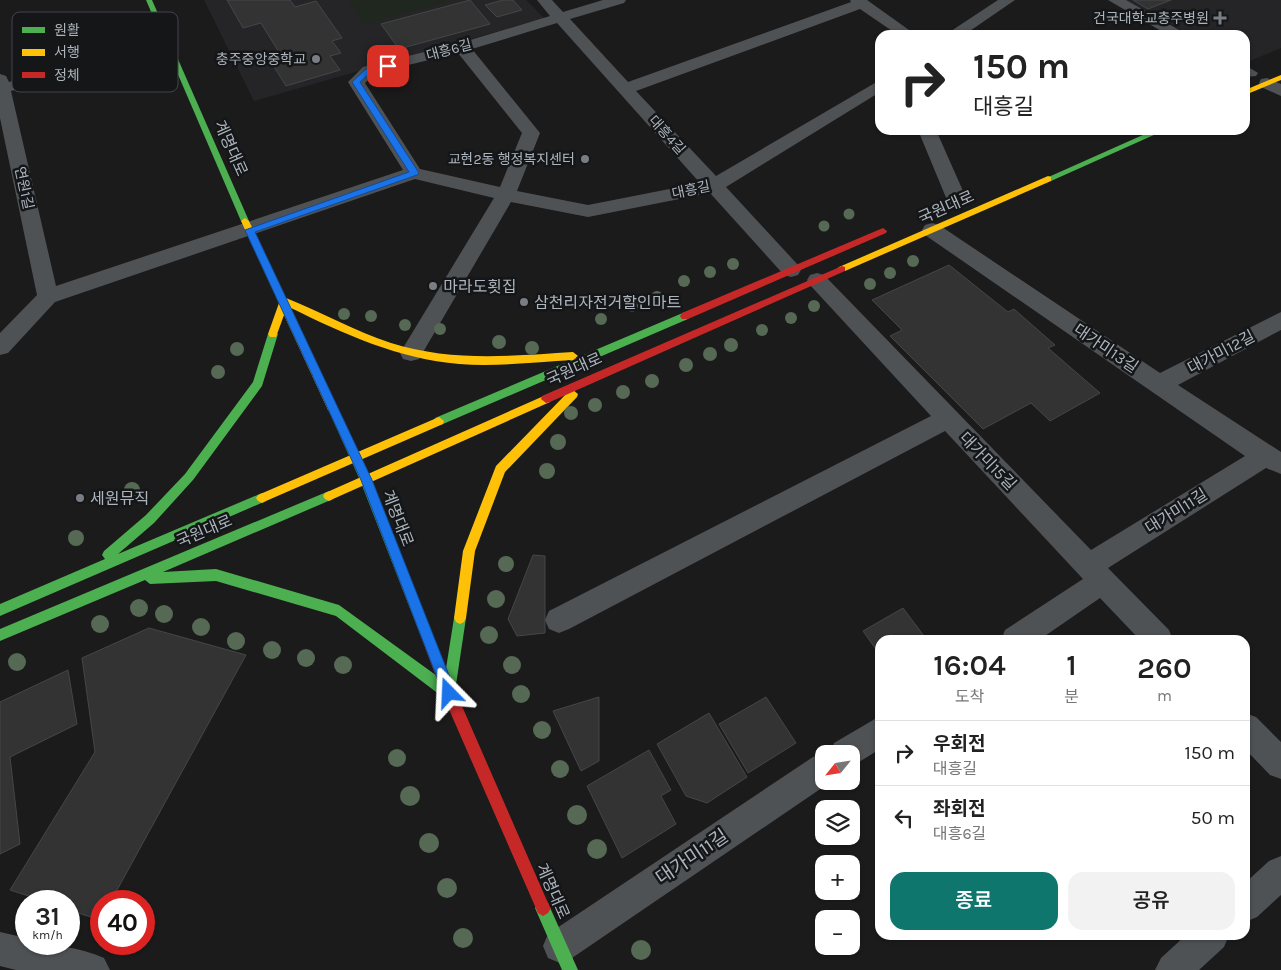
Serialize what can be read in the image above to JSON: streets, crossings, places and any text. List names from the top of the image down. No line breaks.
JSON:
{"streets":{"street":["대흥6길","대흥4길","계명대로","연원1길","대흥길","국원대로","대가미13길","대가미12길","대가미15길","대가미11길"]},"crossings":[["대흥6길","대흥4길"],["대흥6길","대흥길"],["대흥4길","대흥길"],["대흥4길","국원대로"],["계명대로","국원대로"],["계명대로","대가미11길"],["국원대로","대가미13길"],["국원대로","대가미15길"],["대가미13길","대가미12길"],["대가미13길","대가미11길"],["대가미15길","대가미11길"]],"places":{"health":["건국대학교충주병원"],"other":["충주중앙중학교","교현2동 행정복지센터","마라도횟집","삼천리자전거할인마트","세원뮤직"]},"legend":["원활","서행","정체"],"north":"bottom left","page":{"turn":["150 m","대흥길"],"eta":["16:04","도착","1","분","260","m"],"list":[{"name":"우회전","note":"대흥길","value":"150 m"},{"name":"좌회전","note":"대흥6길","value":"50 m"}],"map_buttons":["+","−"],"buttons":["종료","공유"],"speed":"31 km/h","limit":"40"}}
